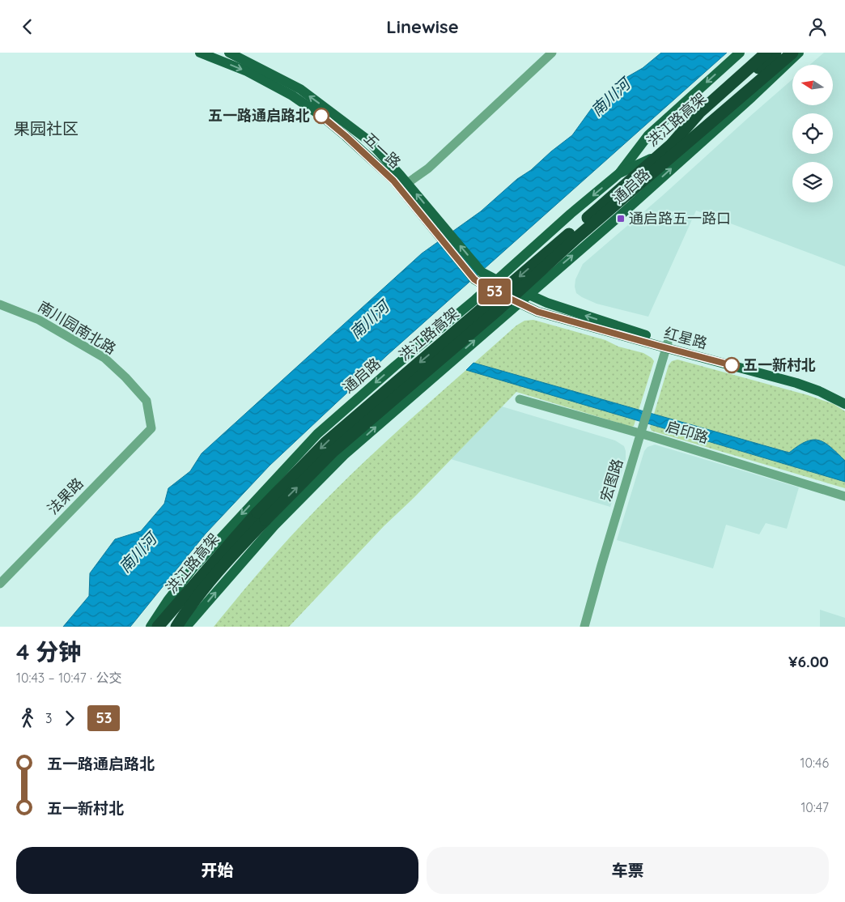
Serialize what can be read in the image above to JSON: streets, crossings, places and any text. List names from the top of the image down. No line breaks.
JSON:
{"streets":{"highway":["洪江路高架"],"main road":["五一路","通启路","红星路"],"street":["南川园南北路","启印路","宏图路","法果路"]},"crossings":[["五一路","通启路"],["五一路","红星路"],["通启路","红星路"],["南川园南北路","法果路"],["红星路","宏图路"],["启印路","宏图路"]],"districts":["果园社区"],"water":["南川河"],"places":{"other":["五一路通启路北","五一新村北"],"transit":["通启路五一路口"]},"lines":["bus line 53"],"north":"left","page":{"header":"Linewise","on_map":"53","heading":["4 分钟","10:43 – 10:47 · 公交","¥6.00"],"legs":["3","53"],"list":[{"name":"五一路通启路北","value":"10:46"},{"name":"五一新村北","value":"10:47"}],"buttons":["开始","车票"]}}
